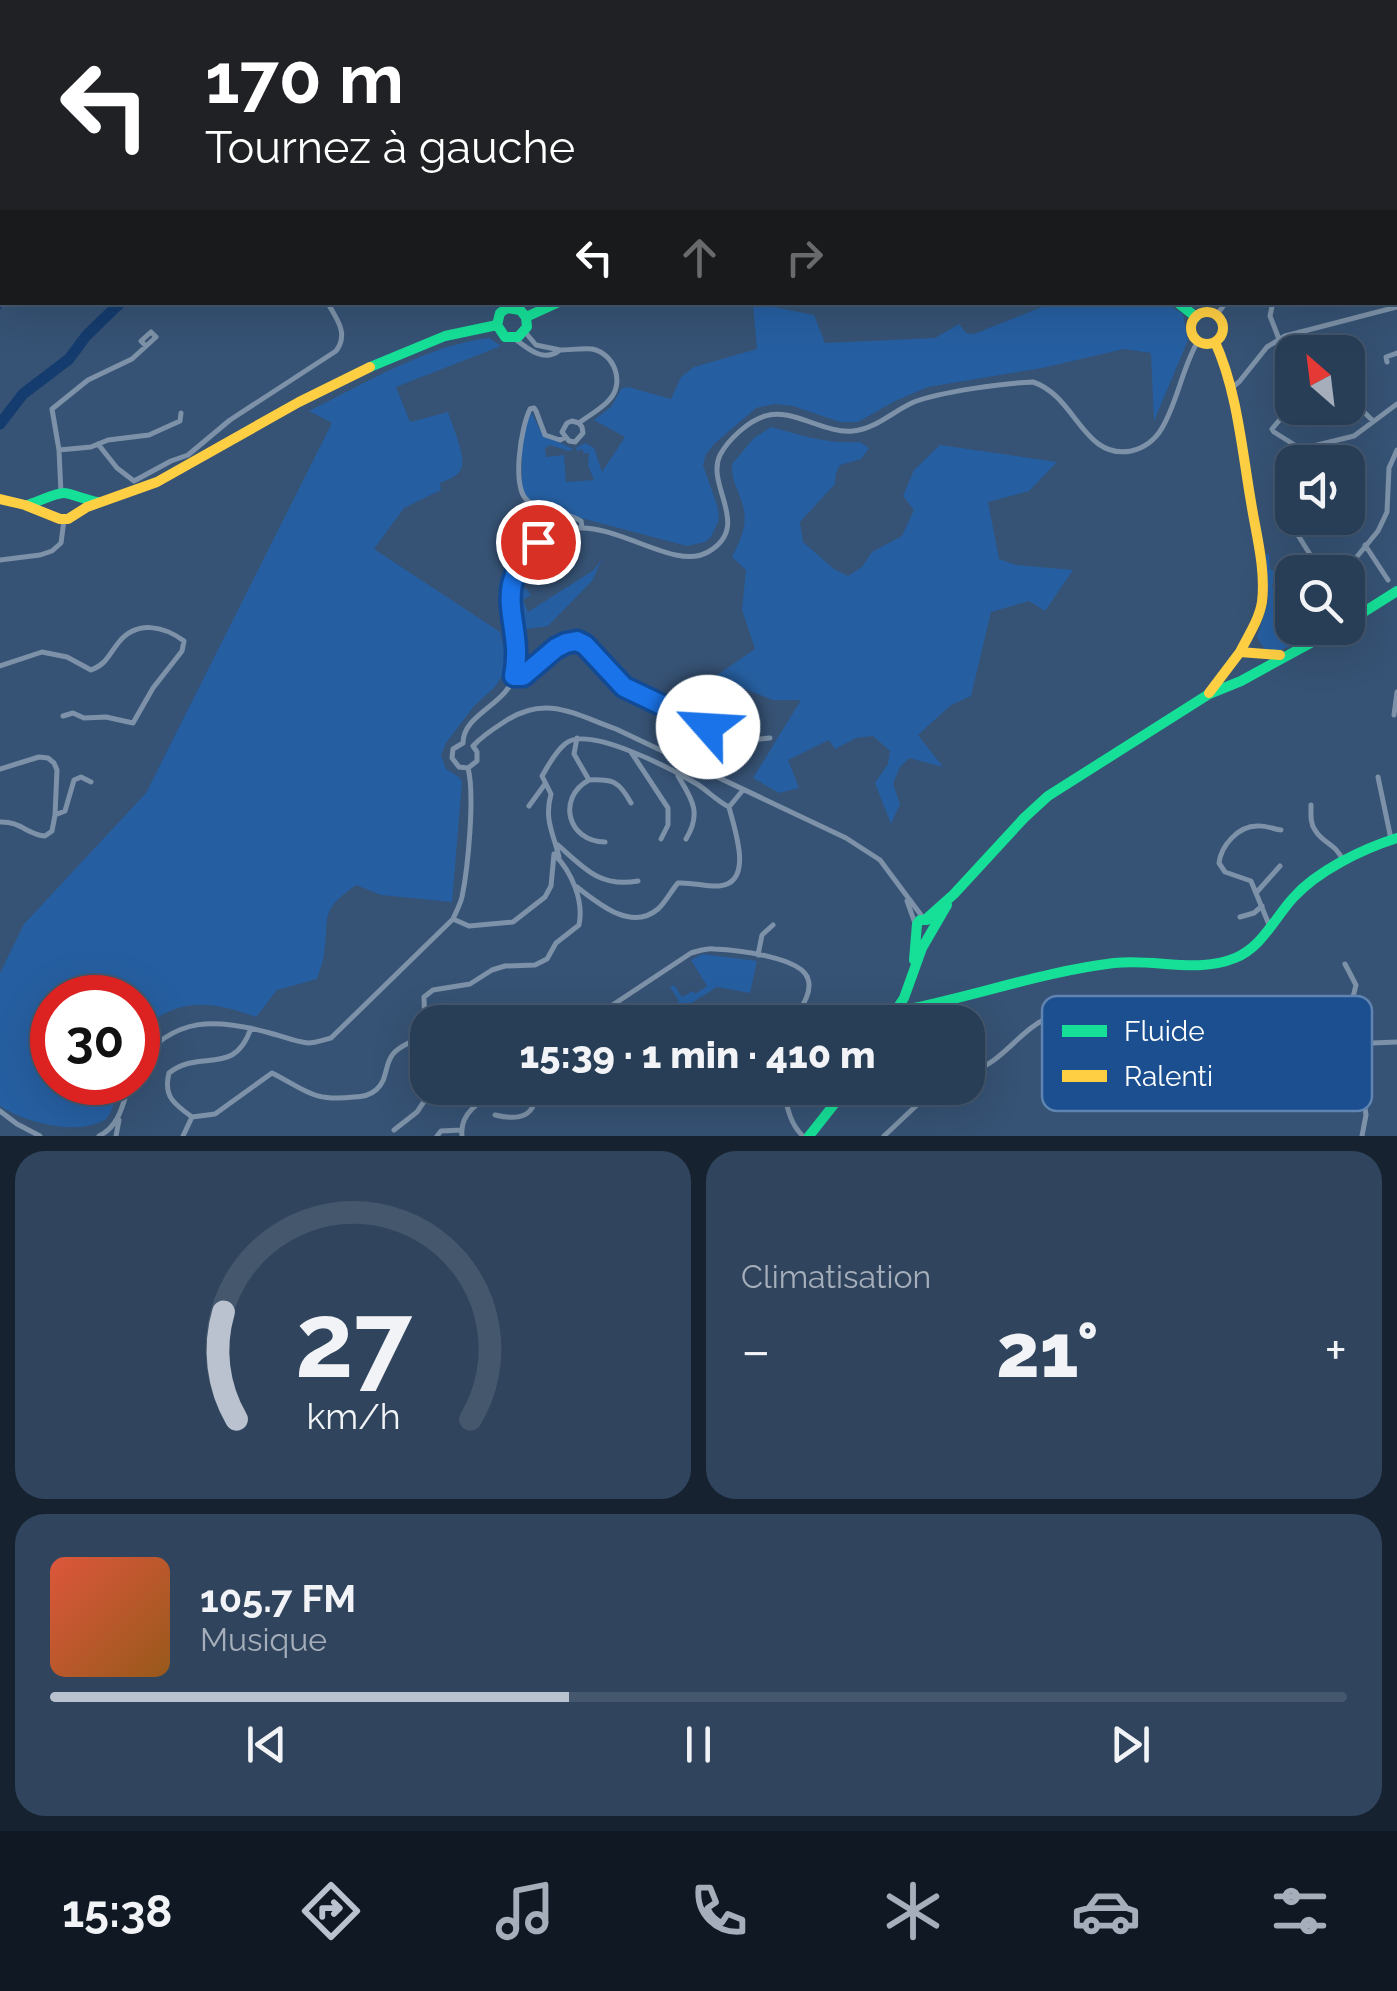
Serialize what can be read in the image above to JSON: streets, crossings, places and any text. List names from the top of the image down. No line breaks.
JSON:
{"legend":["Fluide","Ralenti"],"north":"top left","page":{"turn":["170 m","Tournez à gauche"],"limit":"30","trip":"15:39 · 1 min · 410 m","tile":"Climatisation","heat":["−","21°","+"],"song":["105.7 FM","Musique"],"tabs":"15:38","gauge":["27","km/h"]}}
